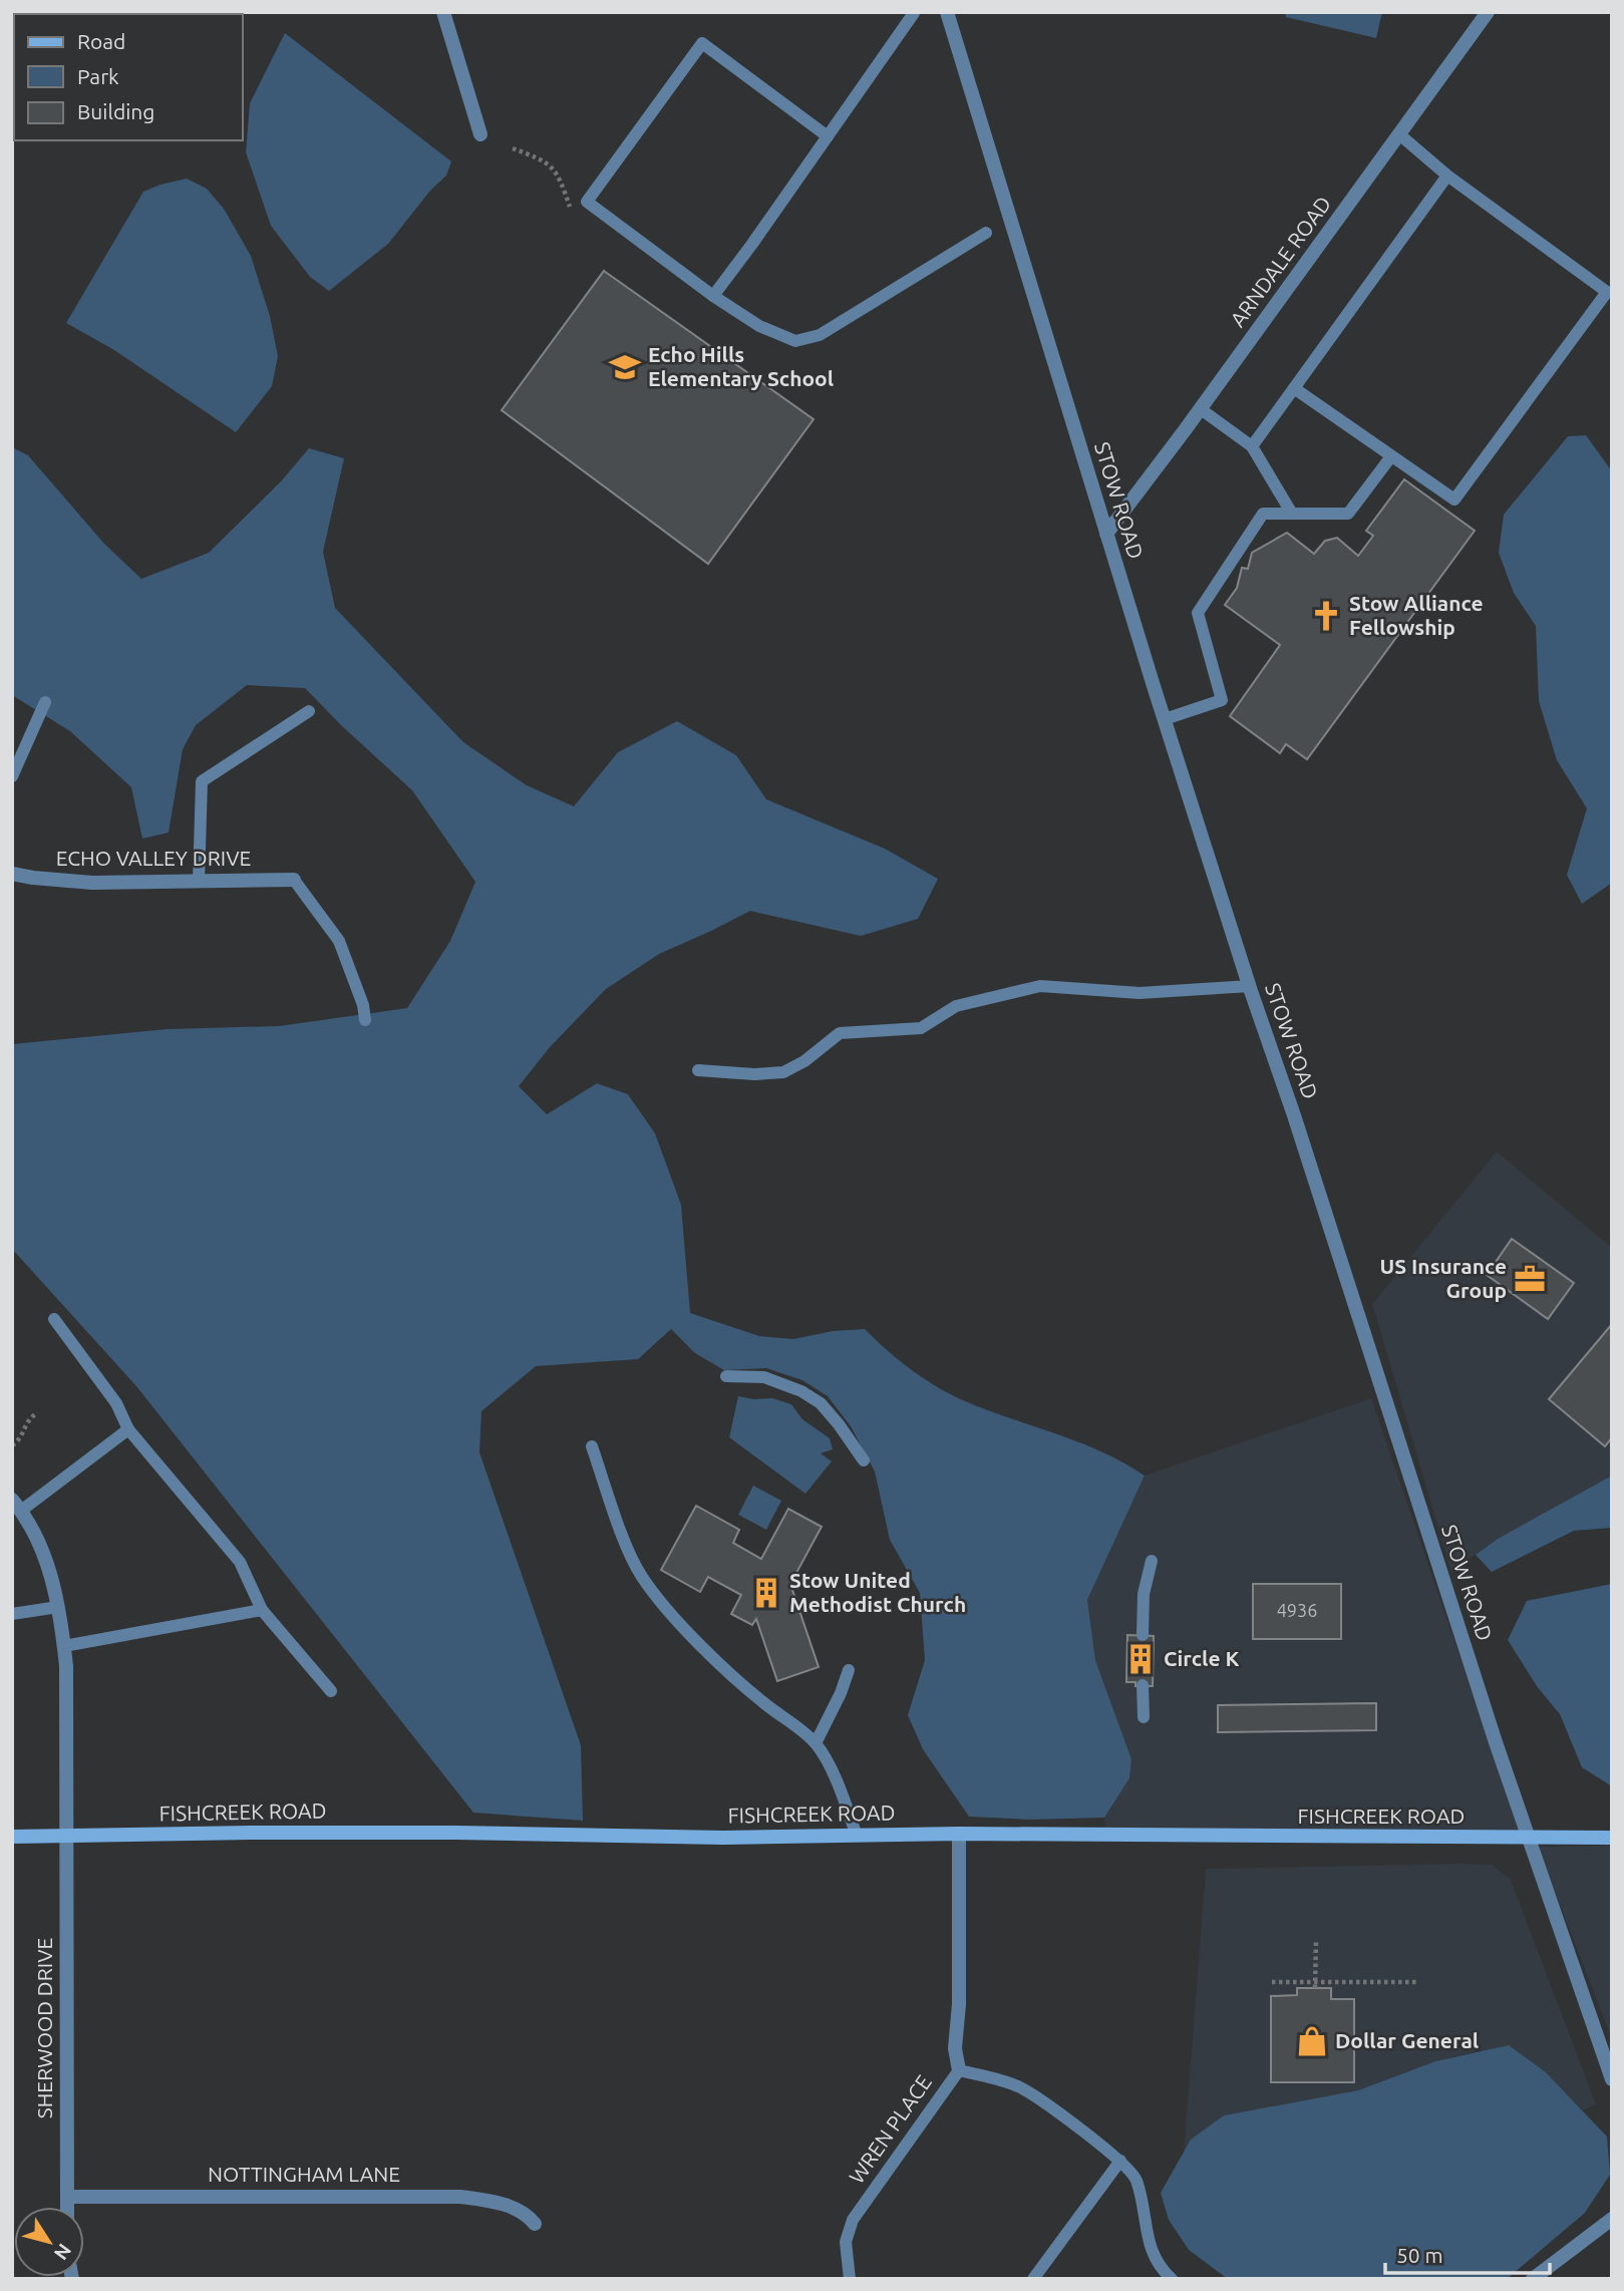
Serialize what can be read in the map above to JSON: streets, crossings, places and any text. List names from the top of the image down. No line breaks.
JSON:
{"streets":{"main road":["FISHCREEK ROAD"],"street":["ARNDALE ROAD","STOW ROAD","ECHO VALLEY DRIVE","SHERWOOD DRIVE","WREN PLACE","NOTTINGHAM LANE"]},"crossings":[["ARNDALE ROAD","STOW ROAD"],["STOW ROAD","FISHCREEK ROAD"],["FISHCREEK ROAD","SHERWOOD DRIVE"],["FISHCREEK ROAD","WREN PLACE"],["SHERWOOD DRIVE","NOTTINGHAM LANE"]],"places":{"school or university":["Echo Hills Elementary School"],"church":["Stow Alliance Fellowship"],"office":["US Insurance Group"],"building":["Stow United Methodist Church","Circle K"],"shop":["Dollar General"]},"house_numbers":["4936"],"legend":["Road","Park","Building"],"scale_bar":"50 m","north":"bottom right"}
